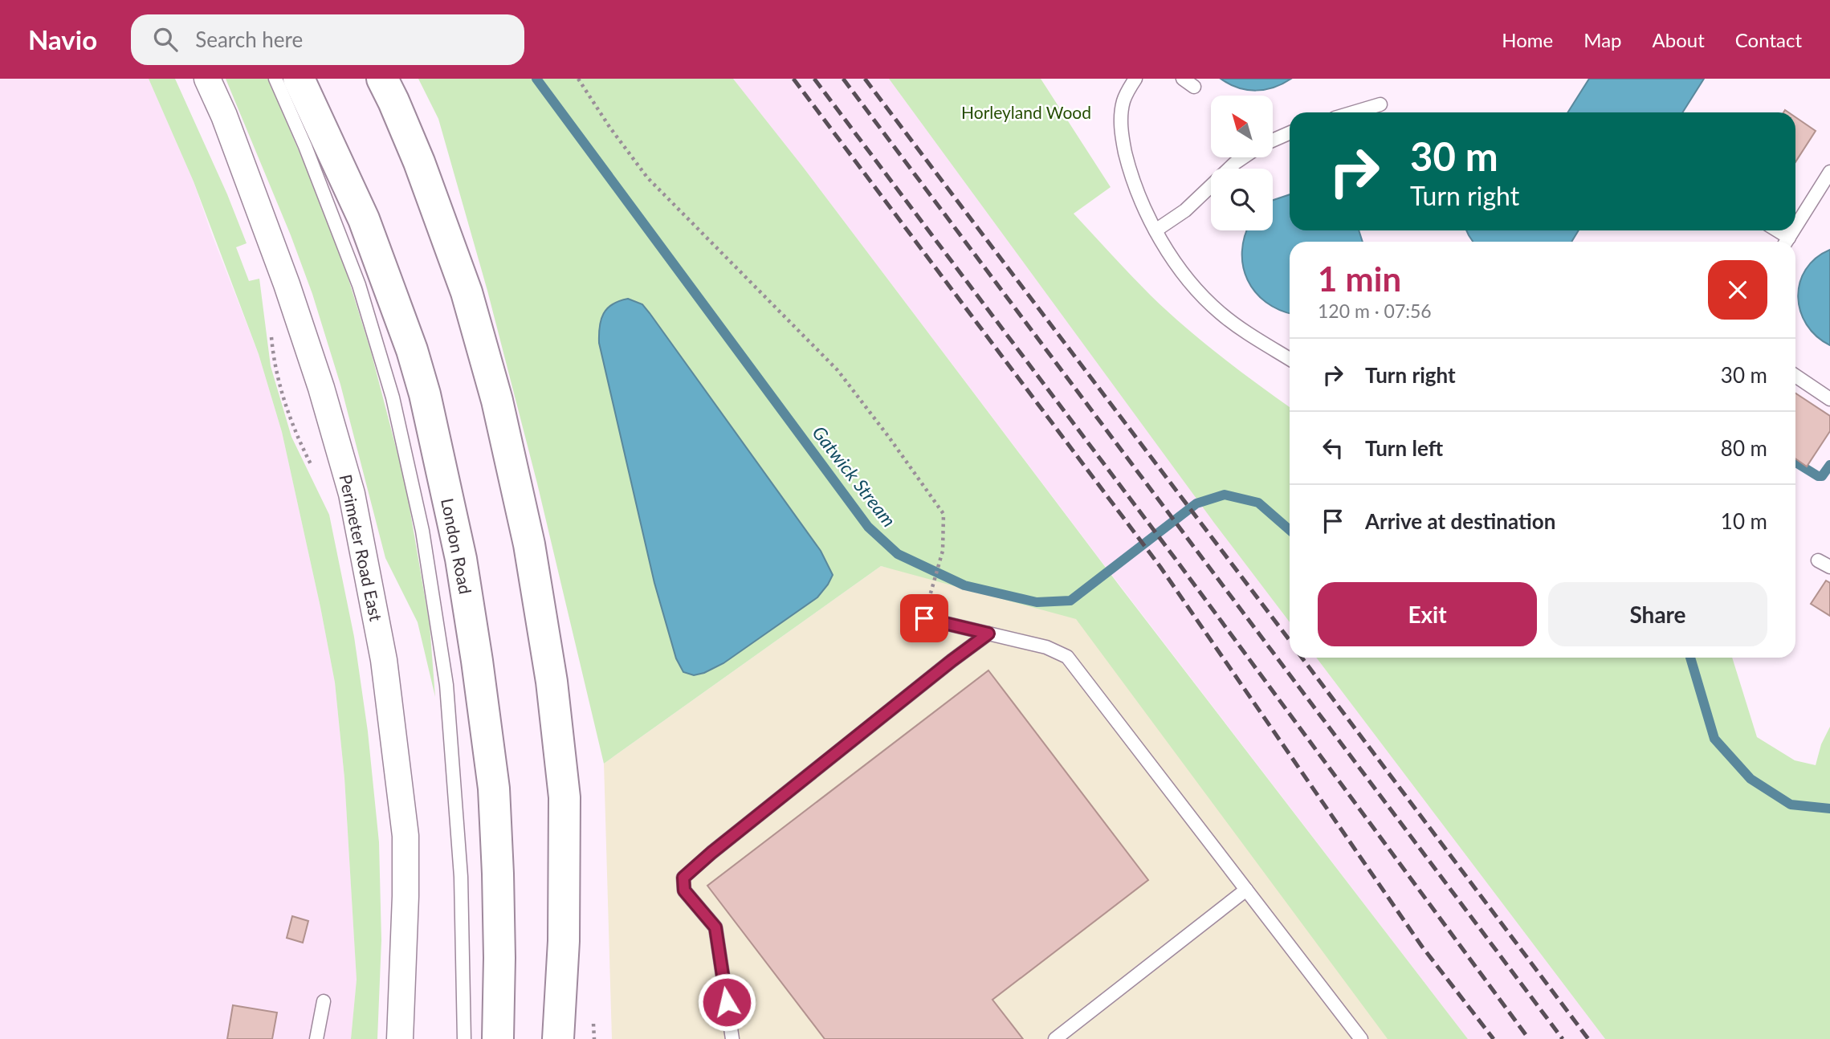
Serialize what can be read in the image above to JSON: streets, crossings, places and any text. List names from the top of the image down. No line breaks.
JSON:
{"streets":{"main road":["London Road"],"street":["Perimeter Road East"]},"water":["Gatwick Stream"],"parks":["Horleyland Wood"],"north":"top left","page":{"header":"Navio","search":"Search here","nav":["Home","Map","About","Contact"],"turn":["30 m","Turn right"],"heading":["1 min","120 m · 07:56"],"list":[{"name":"Turn right","value":"30 m"},{"name":"Turn left","value":"80 m"},{"name":"Arrive at destination","value":"10 m"}],"buttons":["Exit","Share"]}}
